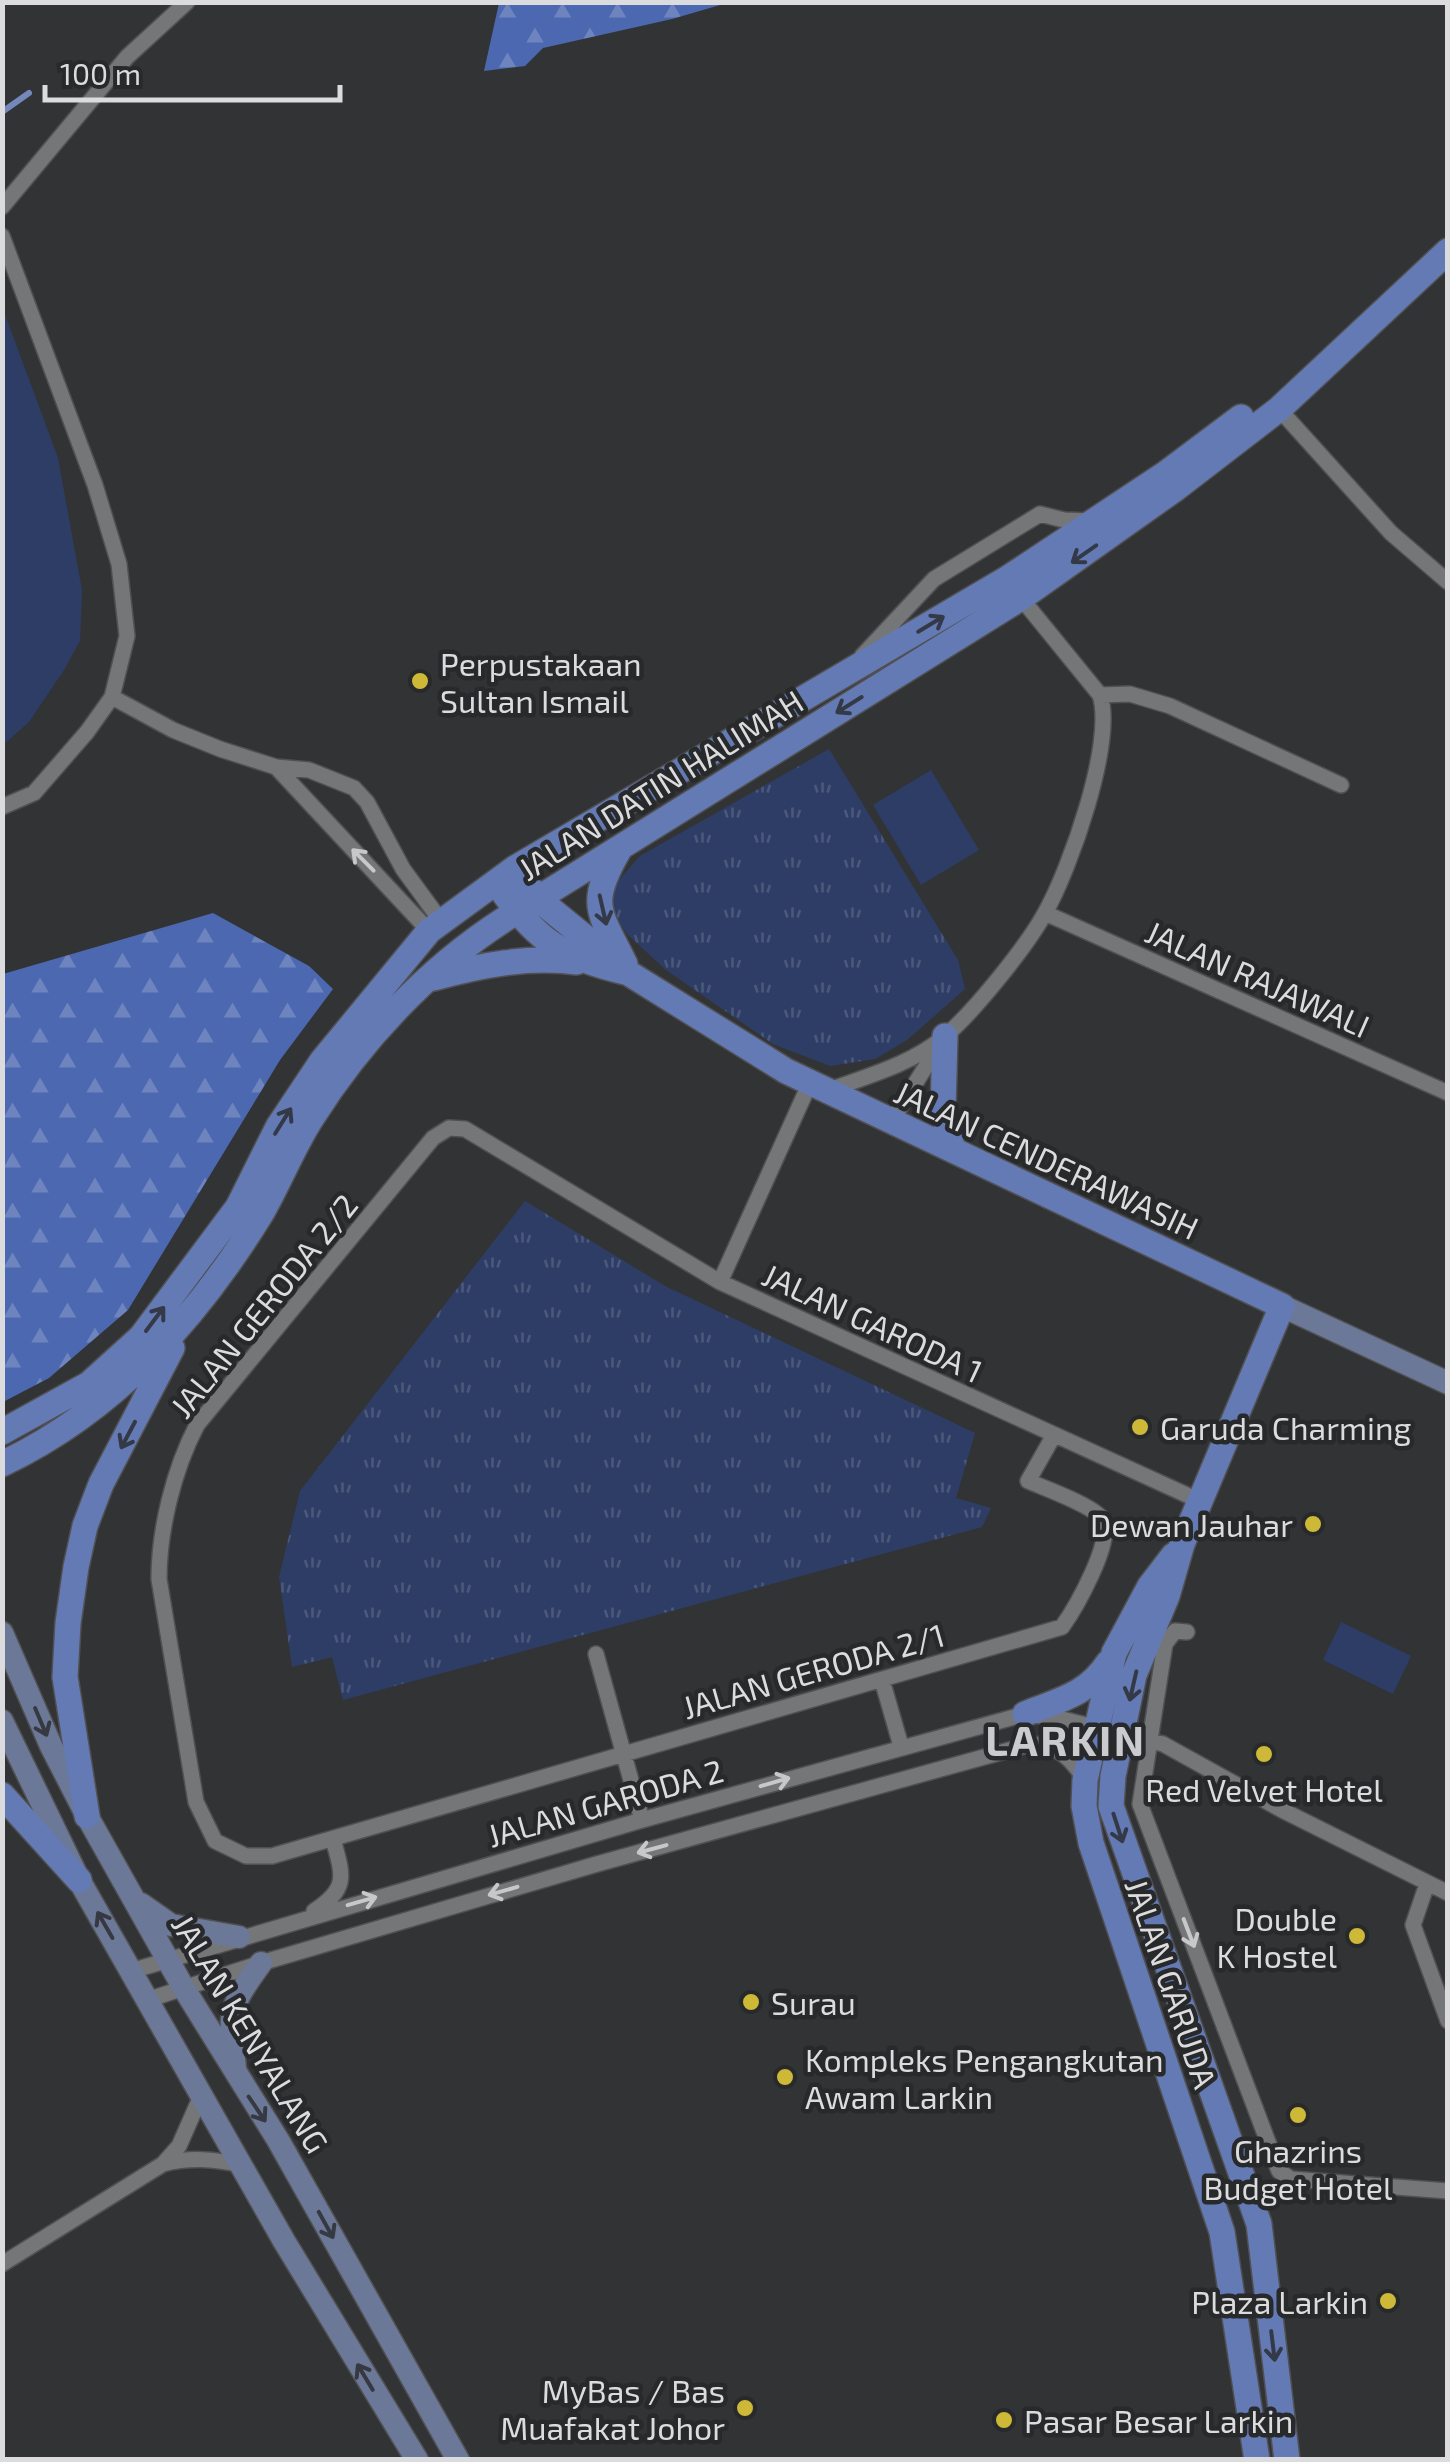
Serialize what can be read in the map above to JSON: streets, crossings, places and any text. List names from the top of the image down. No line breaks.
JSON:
{"streets":{"main road":["JALAN DATIN HALIMAH","JALAN CENDERAWASIH","JALAN GARUDA"],"street":["JALAN RAJAWALI","JALAN GERODA 2/2","JALAN GARODA 1","JALAN GERODA 2/1","JALAN GARODA 2","JALAN KENYALANG"]},"crossings":[["JALAN DATIN HALIMAH","JALAN CENDERAWASIH"],["JALAN CENDERAWASIH","JALAN GARODA 1"],["JALAN CENDERAWASIH","JALAN GARUDA"],["JALAN GERODA 2/2","JALAN GARODA 1"],["JALAN GERODA 2/2","JALAN GERODA 2/1"],["JALAN GARODA 1","JALAN GERODA 2/1"],["JALAN GARODA 1","JALAN GARUDA"],["JALAN GARODA 2","JALAN GARUDA"],["JALAN GARODA 2","JALAN KENYALANG"]],"districts":["LARKIN"],"places":["Perpustakaan Sultan Ismail","Garuda Charming","Dewan Jauhar","Red Velvet Hotel","Double K Hostel","Surau","Kompleks Pengangkutan Awam Larkin","Ghazrins Budget Hotel","Plaza Larkin","MyBas / Bas Muafakat Johor","Pasar Besar Larkin"],"scale_bar":"100 m"}
